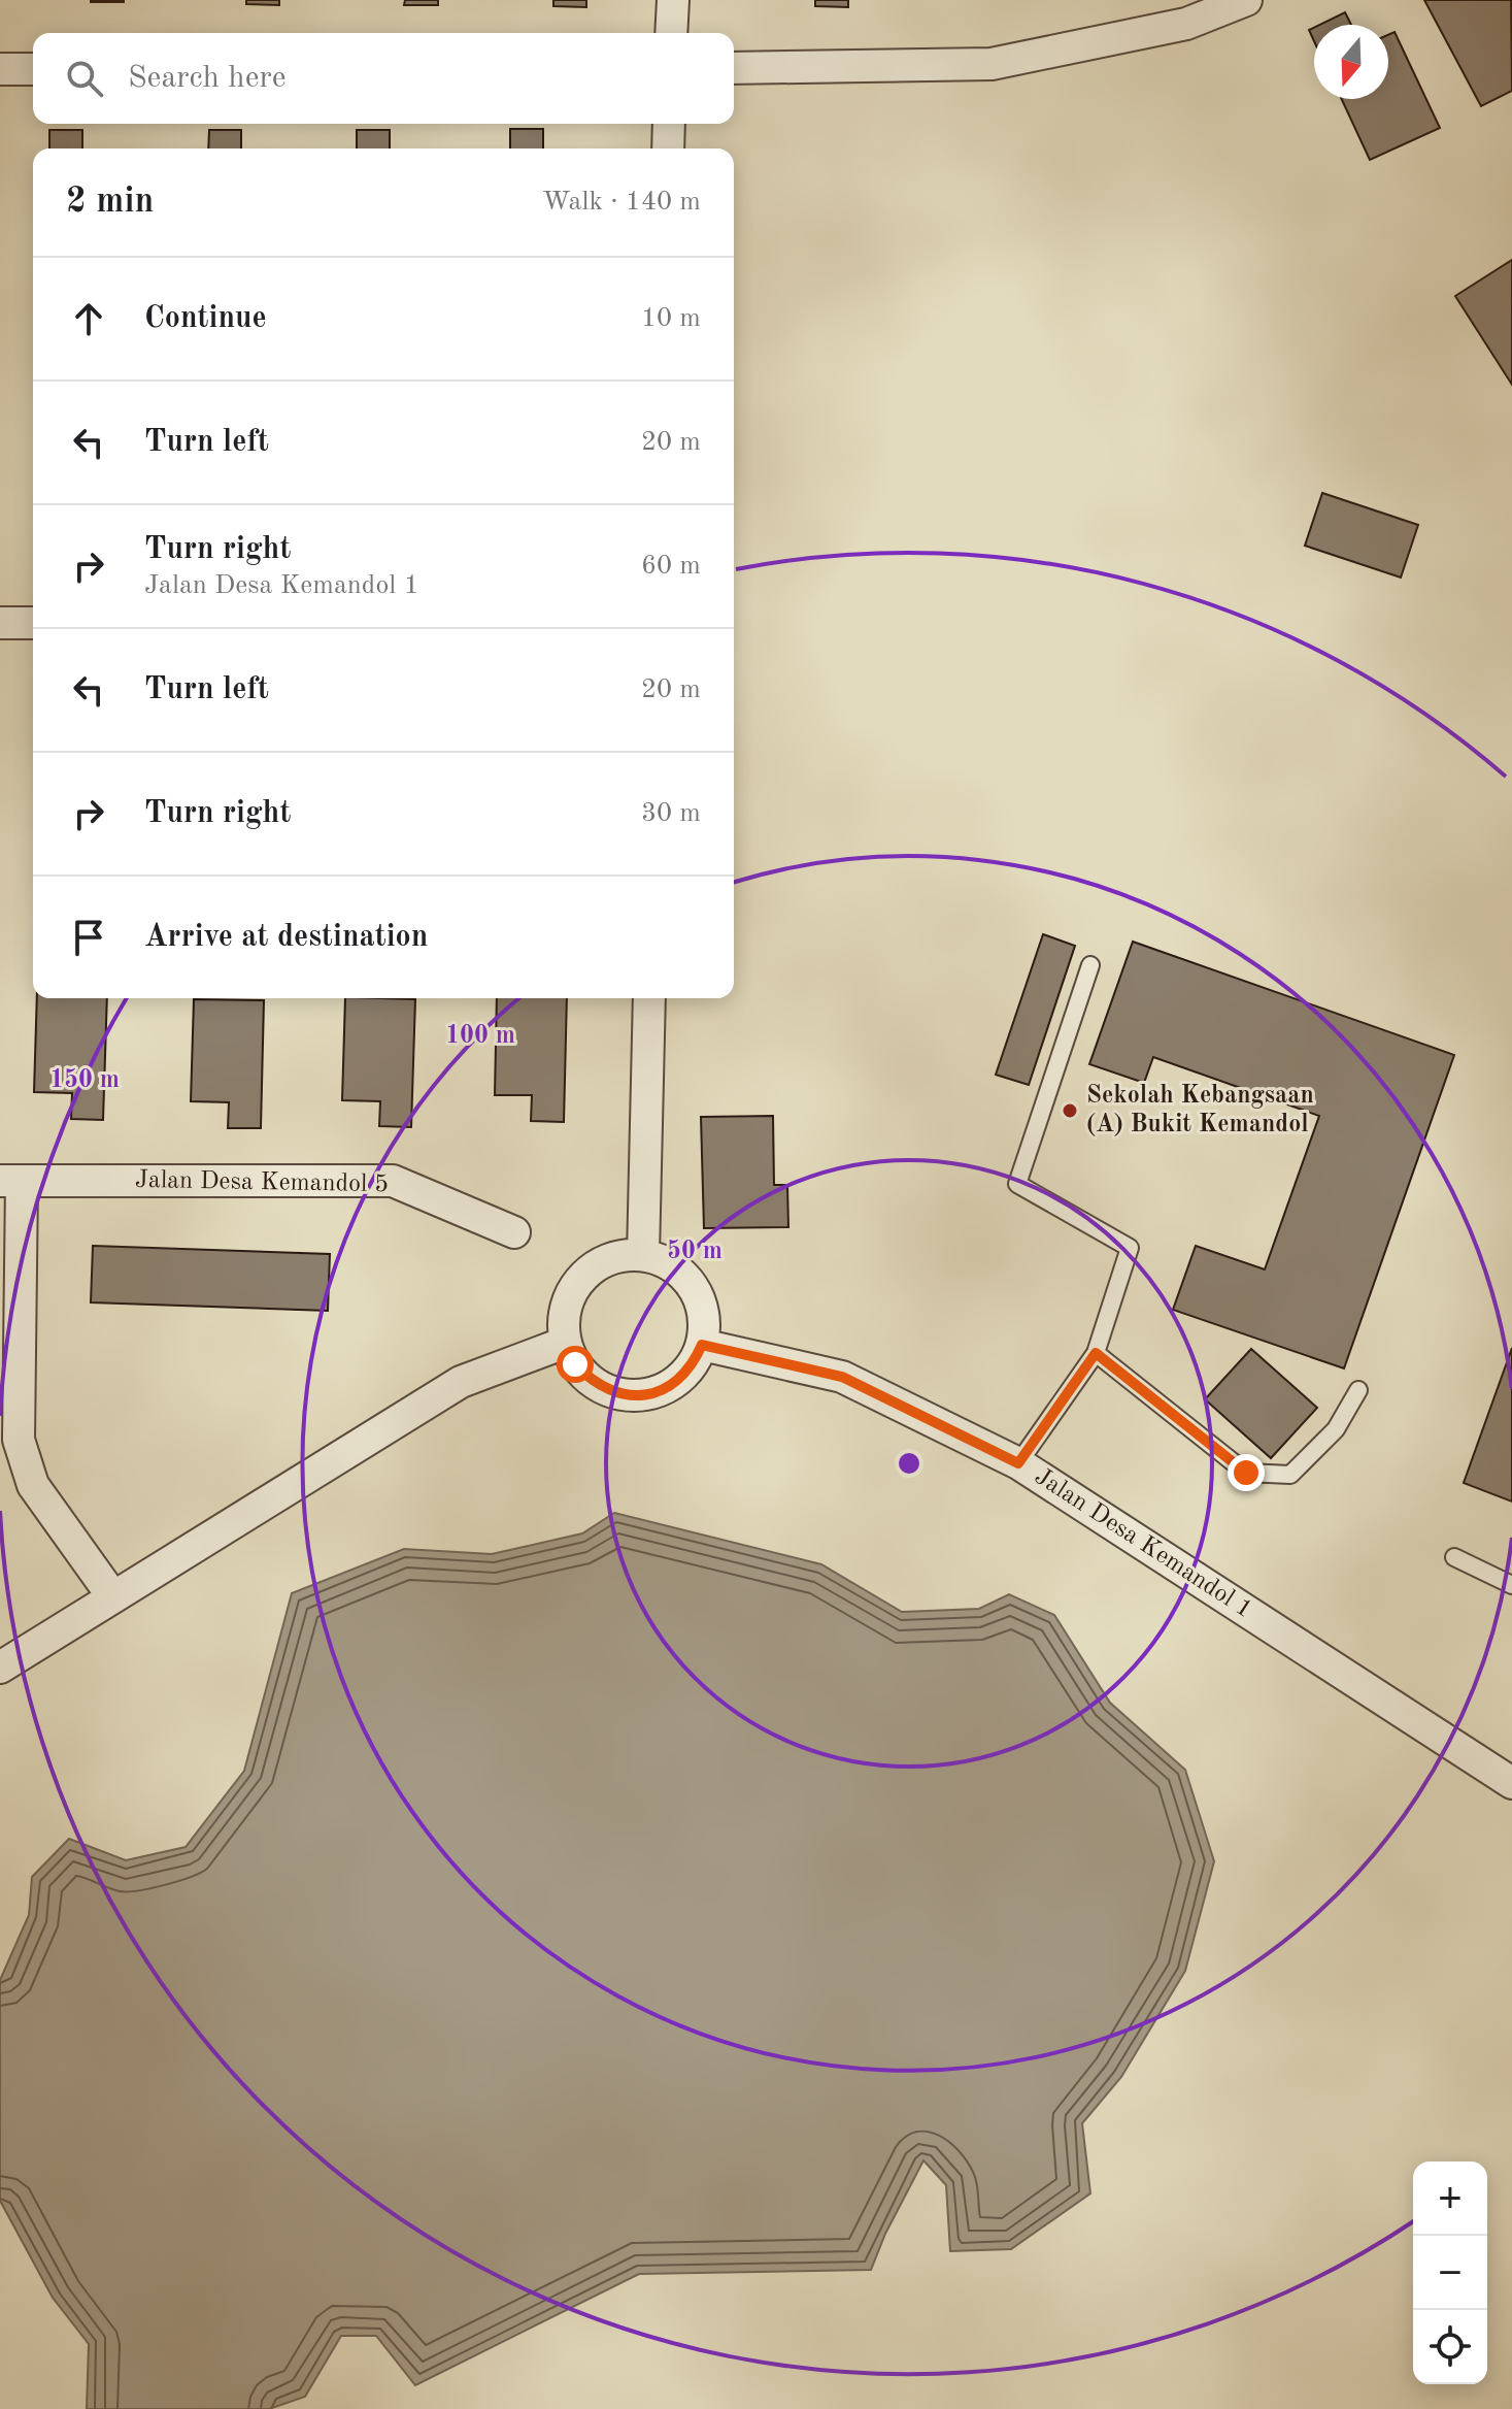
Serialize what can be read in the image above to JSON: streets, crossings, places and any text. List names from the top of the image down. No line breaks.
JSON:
{"streets":{"street":["Jalan Desa Kemandol 5","Jalan Desa Kemandol 1"]},"places":["Sekolah Kebangsaan (A) Bukit Kemandol"],"north":"bottom","page":{"search":"Search here","heading":["2 min","Walk · 140 m"],"list":[["Continue","10 m"],["Turn left","20 m"],["Turn right","Jalan Desa Kemandol 1","60 m"],["Turn left","20 m"],["Turn right","30 m"],"Arrive at destination"],"map_buttons":["+","−"]},"rings":["100 m","150 m","50 m"]}
